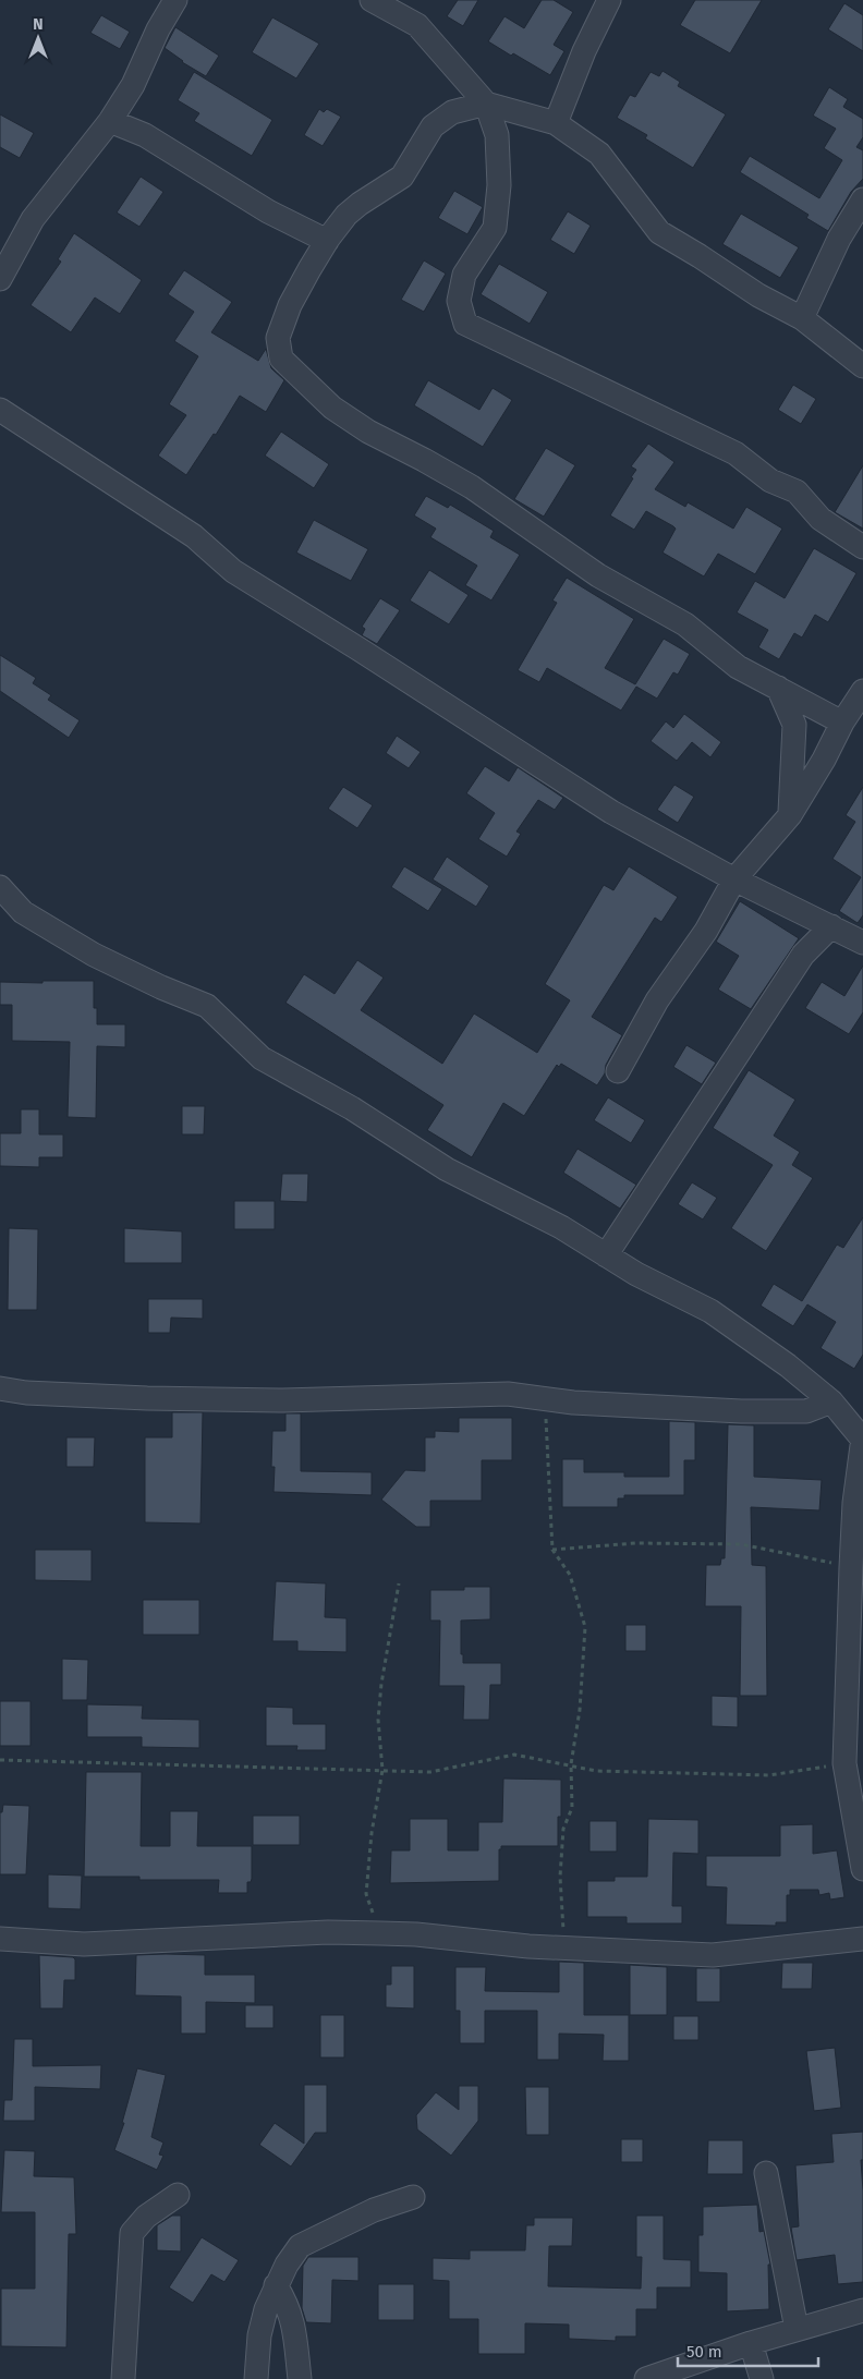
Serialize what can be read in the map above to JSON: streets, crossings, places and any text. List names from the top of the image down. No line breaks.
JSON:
{"scale_bar":"50 m","north":"top"}
